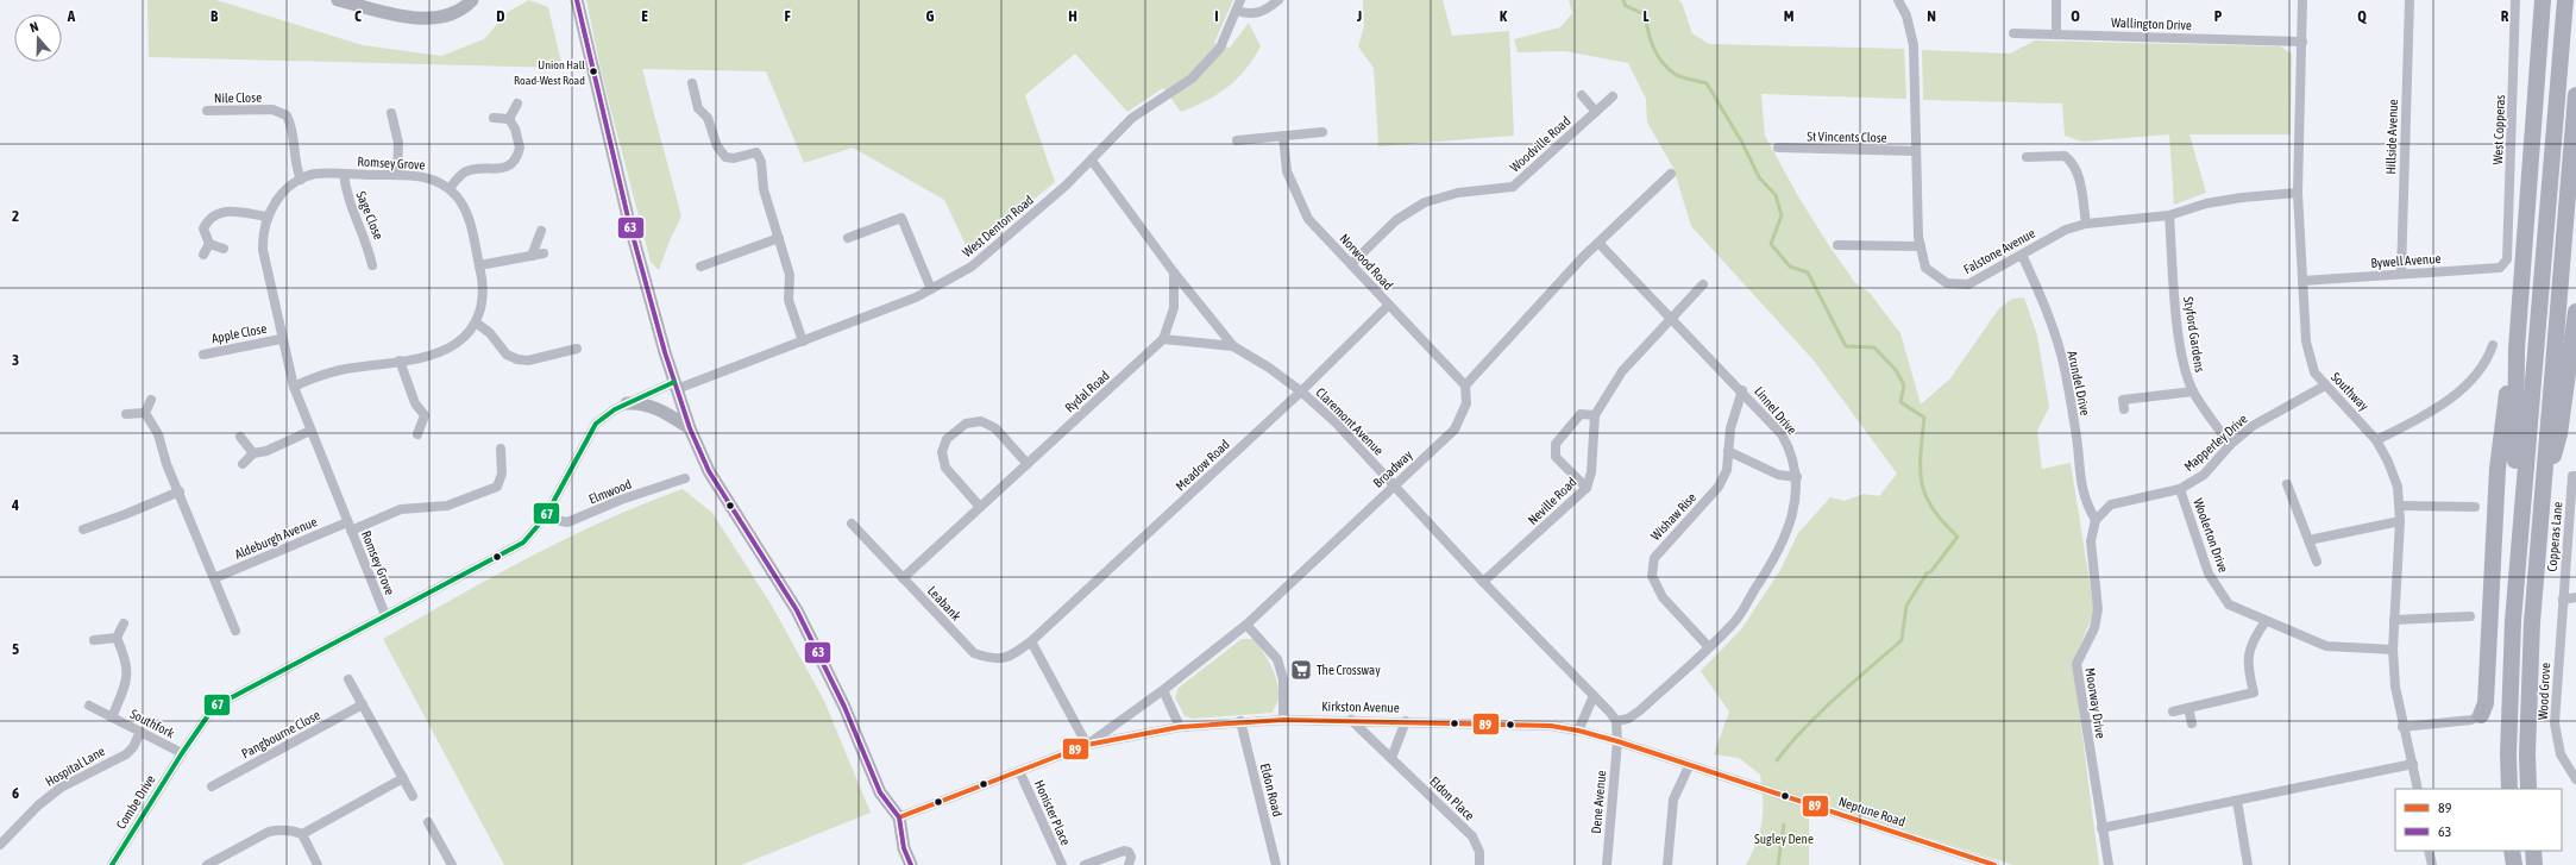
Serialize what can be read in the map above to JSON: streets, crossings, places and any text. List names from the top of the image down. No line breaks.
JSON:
{"streets":{"street":["Wallington Drive","Nile Close","West Copperas","St Vincents Close","Hillside Avenue","Woodville Road","Romsey Grove","Sage Close","West Denton Road","Falstone Avenue","Bywell Avenue","Norwood Road","Apple Close","Styford Gardens","Arundel Drive","Rydal Road","Southway","Linnel Drive","Claremont Avenue","Mapperley Drive","Meadow Road","Broadway","Elmwood","Neville Road","Wishaw Rise","Woolerton Drive","Copperas Lane","Aldeburgh Avenue","Leabank","Wood Grove","Moorway Drive","Kirkston Avenue","Southfork","Pangbourne Close","Hospital Lane","Eldon Road","Eldon Place","Combe Drive","Dene Avenue","Neptune Road","Honister Place"]},"crossings":[["Wallington Drive","Southway"],["Nile Close","Romsey Grove"],["West Copperas","Bywell Avenue"],["St Vincents Close","Falstone Avenue"],["Hillside Avenue","Bywell Avenue"],["Woodville Road","Norwood Road"],["Romsey Grove","Sage Close"],["Romsey Grove","Apple Close"],["Romsey Grove","Aldeburgh Avenue"],["West Denton Road","Claremont Avenue"],["Falstone Avenue","Styford Gardens"],["Falstone Avenue","Arundel Drive"],["Falstone Avenue","Southway"],["Bywell Avenue","Southway"],["Norwood Road","Meadow Road"],["Norwood Road","Broadway"],["Styford Gardens","Mapperley Drive"],["Arundel Drive","Mapperley Drive"],["Arundel Drive","Moorway Drive"],["Rydal Road","Leabank"],["Southway","Mapperley Drive"],["Southway","Woolerton Drive"],["Linnel Drive","Claremont Avenue"],["Linnel Drive","Neville Road"],["Linnel Drive","Wishaw Rise"],["Linnel Drive","Dene Avenue"],["Claremont Avenue","Meadow Road"],["Claremont Avenue","Broadway"],["Claremont Avenue","Neville Road"],["Claremont Avenue","Dene Avenue"],["Mapperley Drive","Woolerton Drive"],["Mapperley Drive","Moorway Drive"],["Meadow Road","Leabank"],["Broadway","Kirkston Avenue"],["Copperas Lane","Wood Grove"],["Kirkston Avenue","Eldon Road"],["Kirkston Avenue","Eldon Place"],["Kirkston Avenue","Dene Avenue"],["Kirkston Avenue","Neptune Road"],["Kirkston Avenue","Honister Place"],["Southfork","Hospital Lane"],["Southfork","Combe Drive"]],"parks":["Sugley Dene"],"places":{"other":["Union Hall Road-West Road"],"supermarket":["The Crossway"]},"lines":["transit line 63","transit line 67","transit line 89"],"legend":["89","63"],"north":"top","grid":{"columns":["A","B","C","D","E","F","G","H","I","J","K","L","M","N","O","P","Q","R"],"rows":["2","3","4","5","6"]}}
